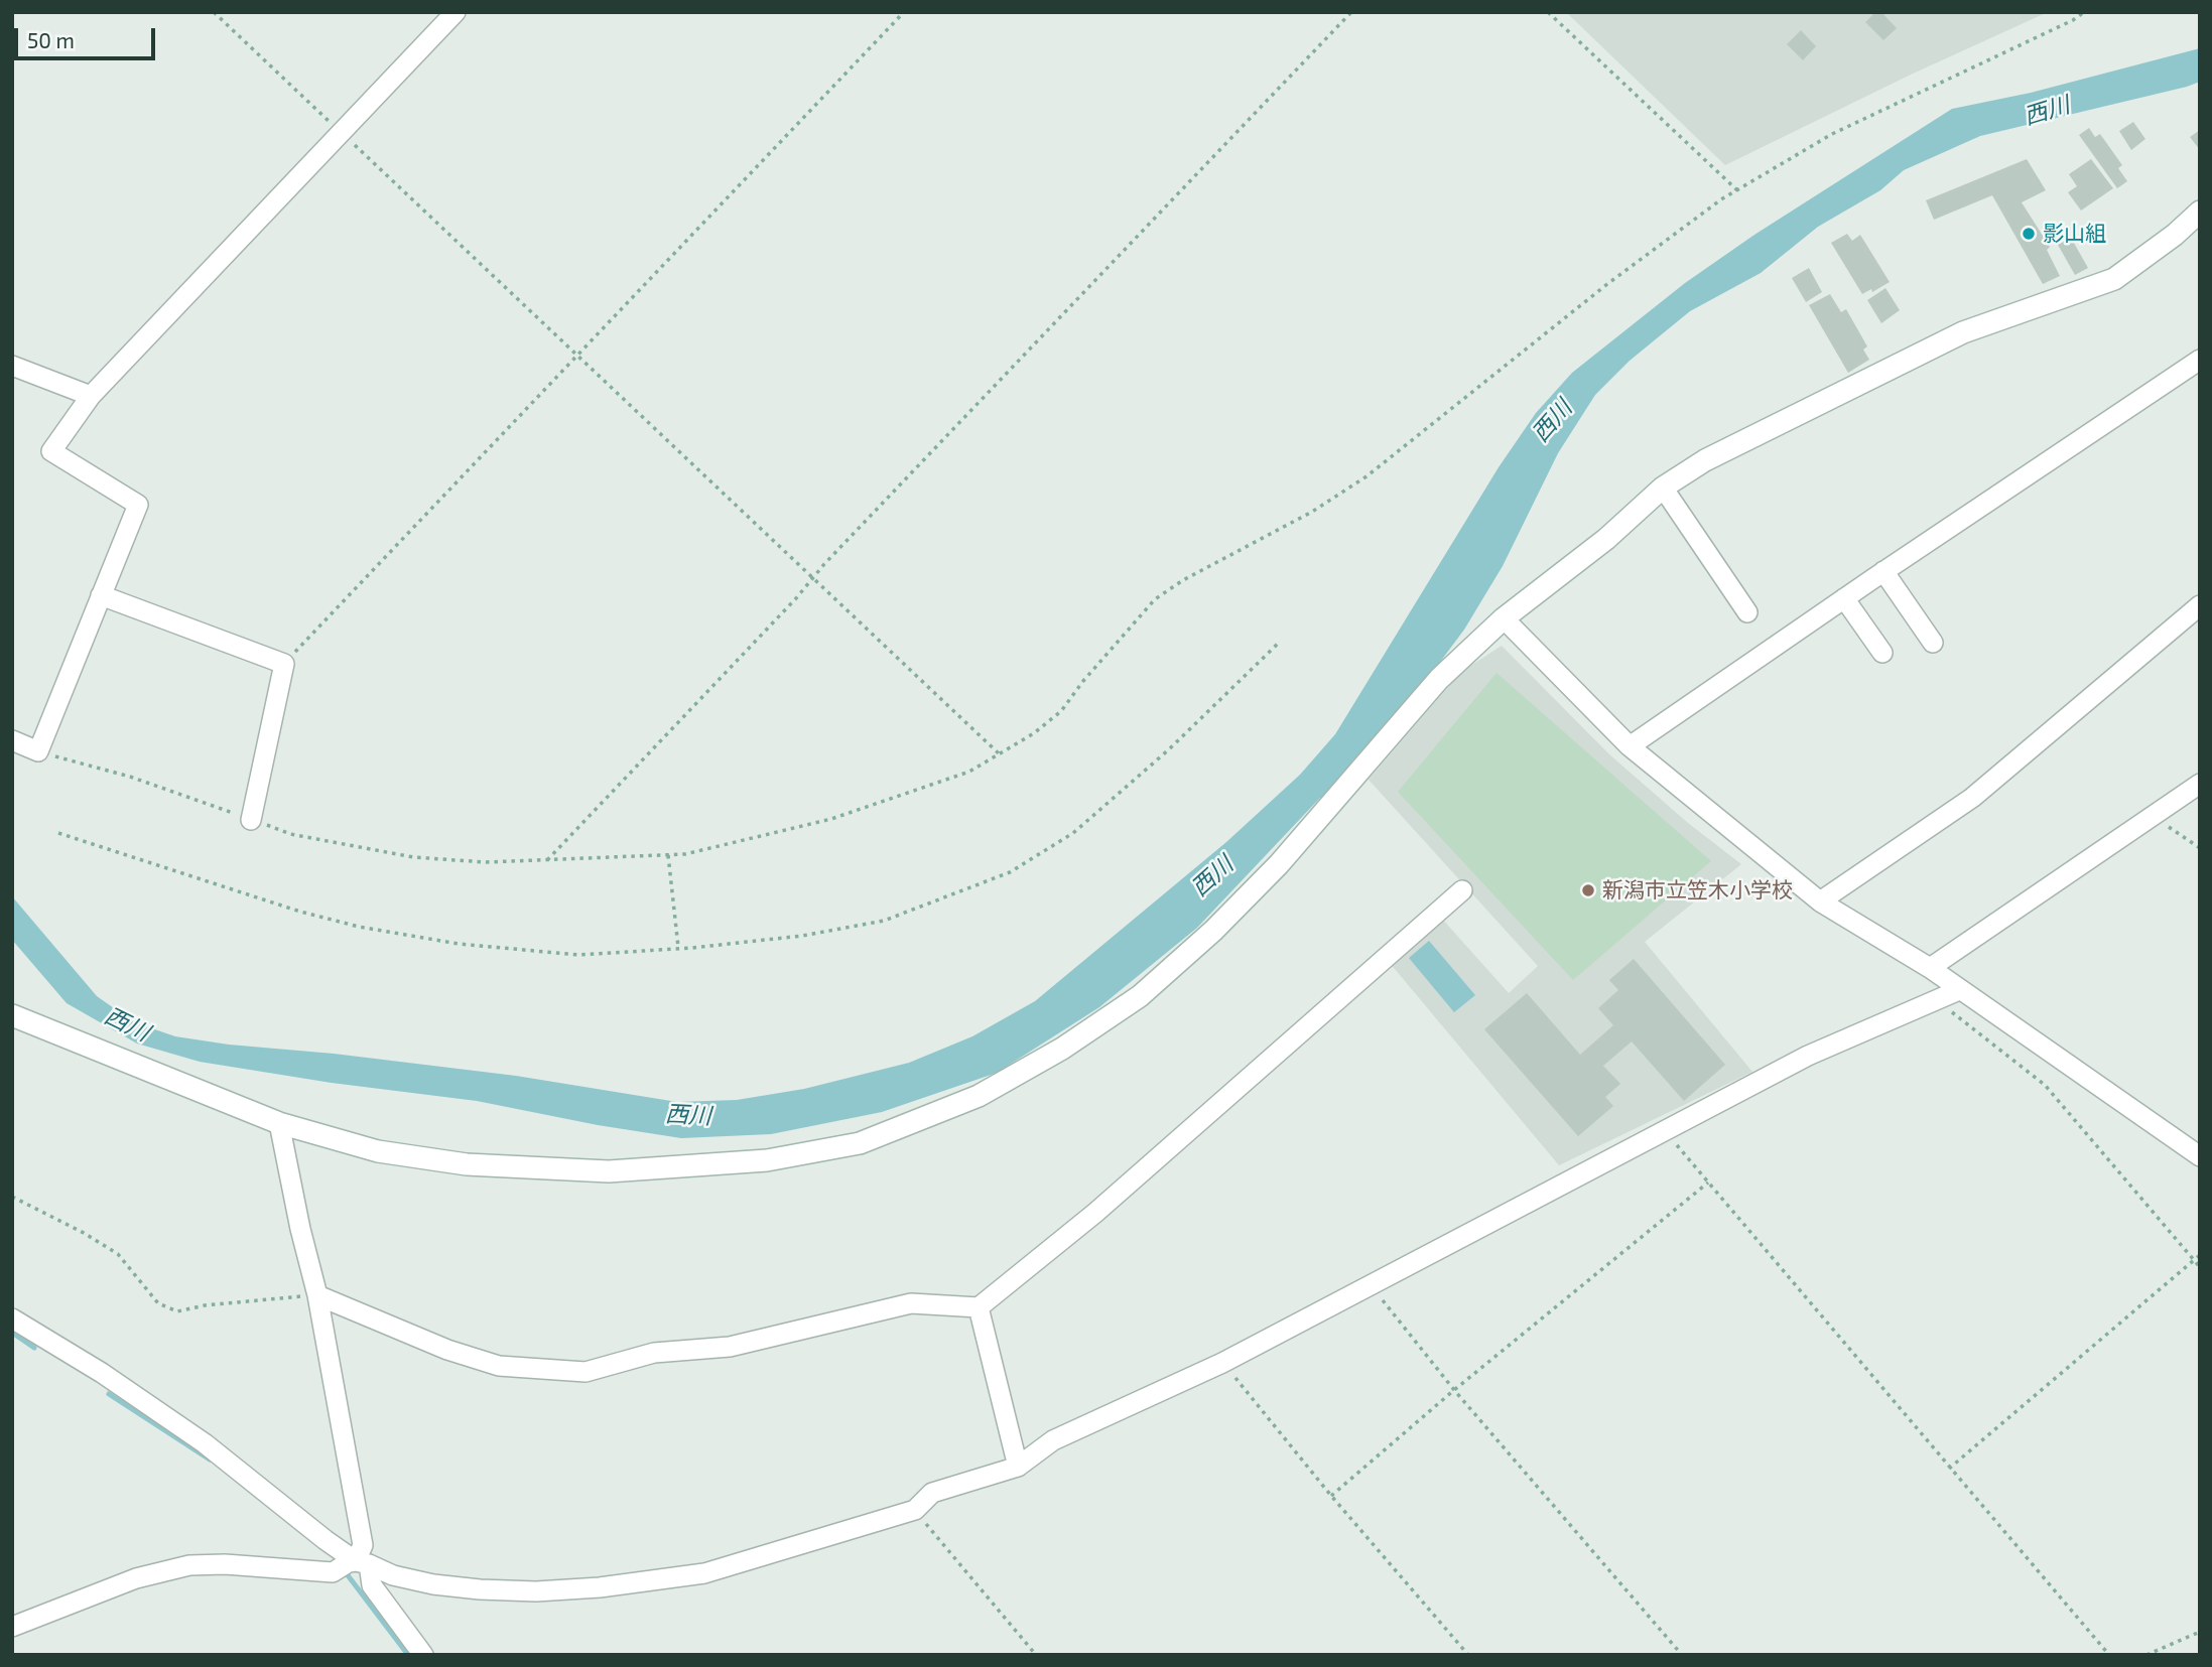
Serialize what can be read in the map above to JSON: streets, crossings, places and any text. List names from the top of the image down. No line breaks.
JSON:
{"water":["西川"],"places":["影山組","新潟市立笠木小学校"],"scale_bar":"50 m"}
